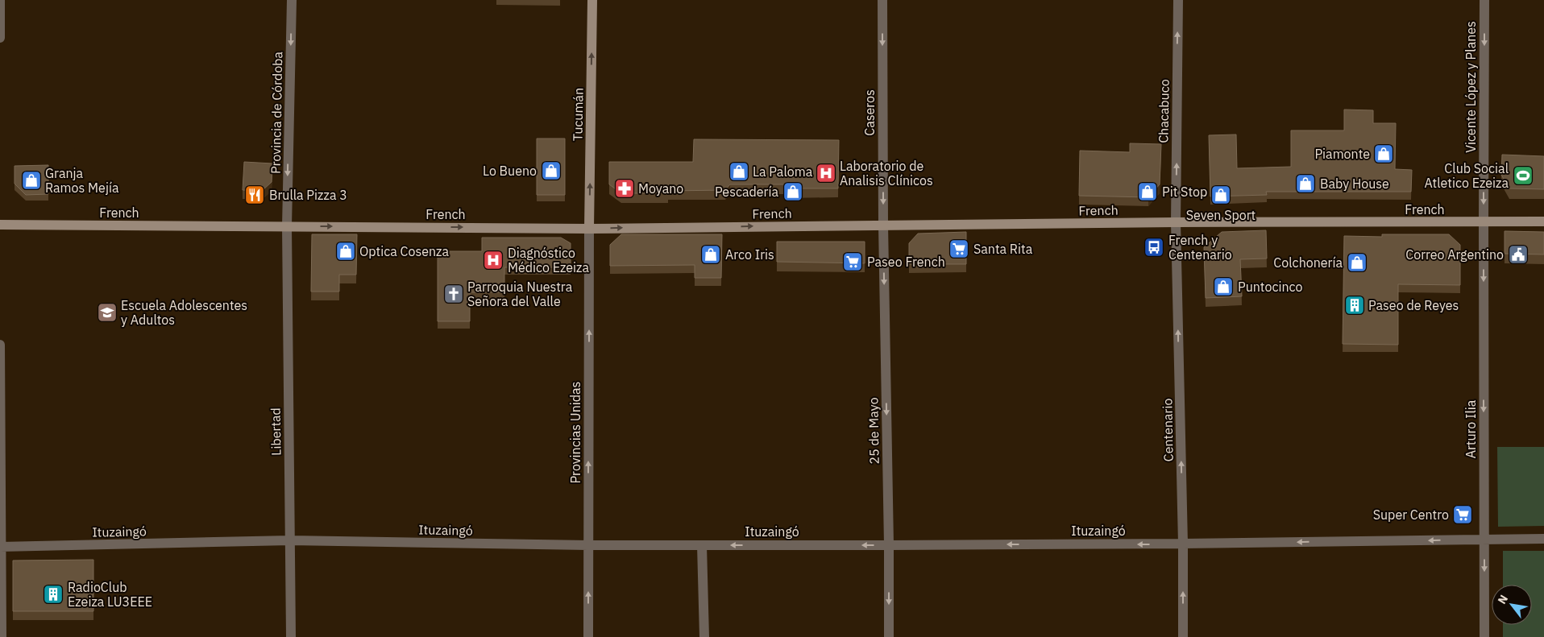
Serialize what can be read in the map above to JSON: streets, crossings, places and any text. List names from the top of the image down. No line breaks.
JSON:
{"streets":{"street":["Vicente López y Planes","Chacabuco","Provincia de Córdoba","Caseros","Tucumán","French","Arturo Ilia","Centenario","25 de Mayo","Libertad","Provincias Unidas","Ituzaingó"]},"crossings":[["Vicente López y Planes","French"],["Vicente López y Planes","Arturo Ilia"],["Chacabuco","French"],["Chacabuco","Centenario"],["Provincia de Córdoba","French"],["Provincia de Córdoba","Libertad"],["Caseros","French"],["Caseros","25 de Mayo"],["Tucumán","French"],["Tucumán","Provincias Unidas"],["French","Arturo Ilia"],["French","Centenario"],["French","25 de Mayo"],["French","Libertad"],["French","Provincias Unidas"],["Arturo Ilia","Ituzaingó"],["Centenario","Ituzaingó"],["25 de Mayo","Ituzaingó"],["Libertad","Ituzaingó"],["Provincias Unidas","Ituzaingó"]],"one_way":["Vicente López y Planes","Chacabuco","Provincia de Córdoba","Caseros","Tucumán","French","Arturo Ilia","Centenario","25 de Mayo","Provincias Unidas","Ituzaingó"],"places":{"shop":["Piamonte","Lo Bueno","La Paloma","Granja Ramos Mejía","Baby House","Pescadería","Pit Stop","Seven Sport","Optica Cosenza","Arco Iris","Colchonería","Puntocinco"],"hospital":["Laboratorio de Analisis Clínicos","Diagnóstico Médico Ezeiza"],"sports":["Club Social Atletico Ezeiza"],"pharmacy":["Moyano"],"restaurant":["Brulla Pizza 3"],"bus stop":["French y Centenario"],"supermarket":["Santa Rita","Paseo French","Super Centro"],"public building":["Correo Argentino"],"church":["Parroquia Nuestra Señora del Valle"],"building":["Paseo de Reyes","RadioClub Ezeiza LU3EEE"],"school or university":["Escuela Adolescentes y Adultos"]},"north":"top left"}
